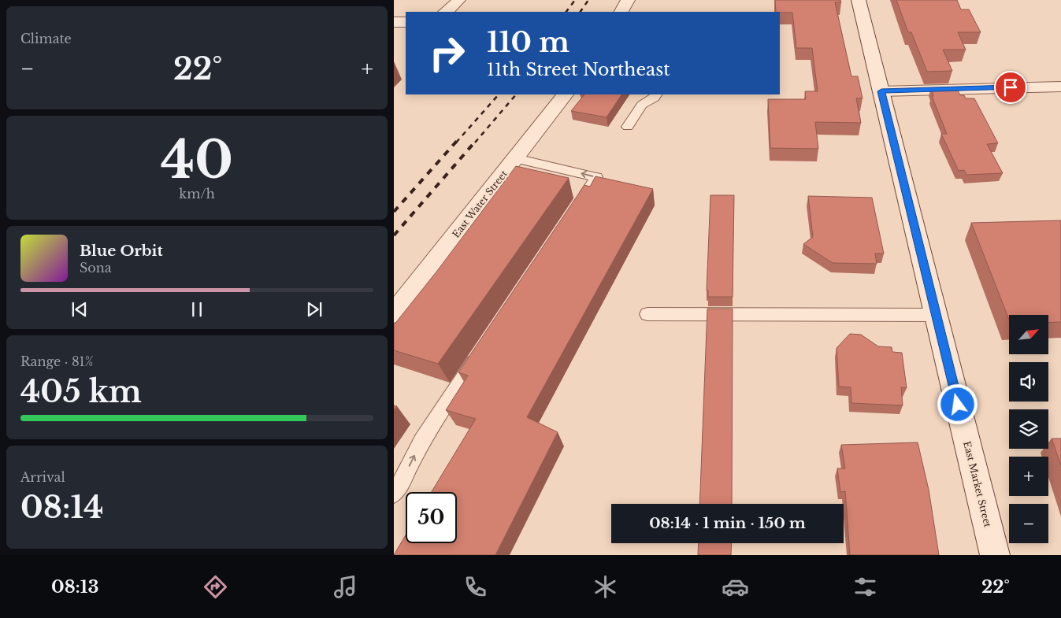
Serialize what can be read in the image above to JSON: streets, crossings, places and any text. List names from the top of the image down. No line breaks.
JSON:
{"streets":{"main road":["East Water Street","East Market Street"]},"north":"top right","page":{"tile":["Climate",["40","km/h"],["Range · 81%","405 km"],["Arrival","08:14"]],"turn":["110 m","11th Street Northeast"],"heat":["−","22°","+"],"song":["Blue Orbit","Sona"],"map_buttons":["+","−"],"limit":"50","trip":"08:14 · 1 min · 150 m","tabs":["08:13","22°"]}}
